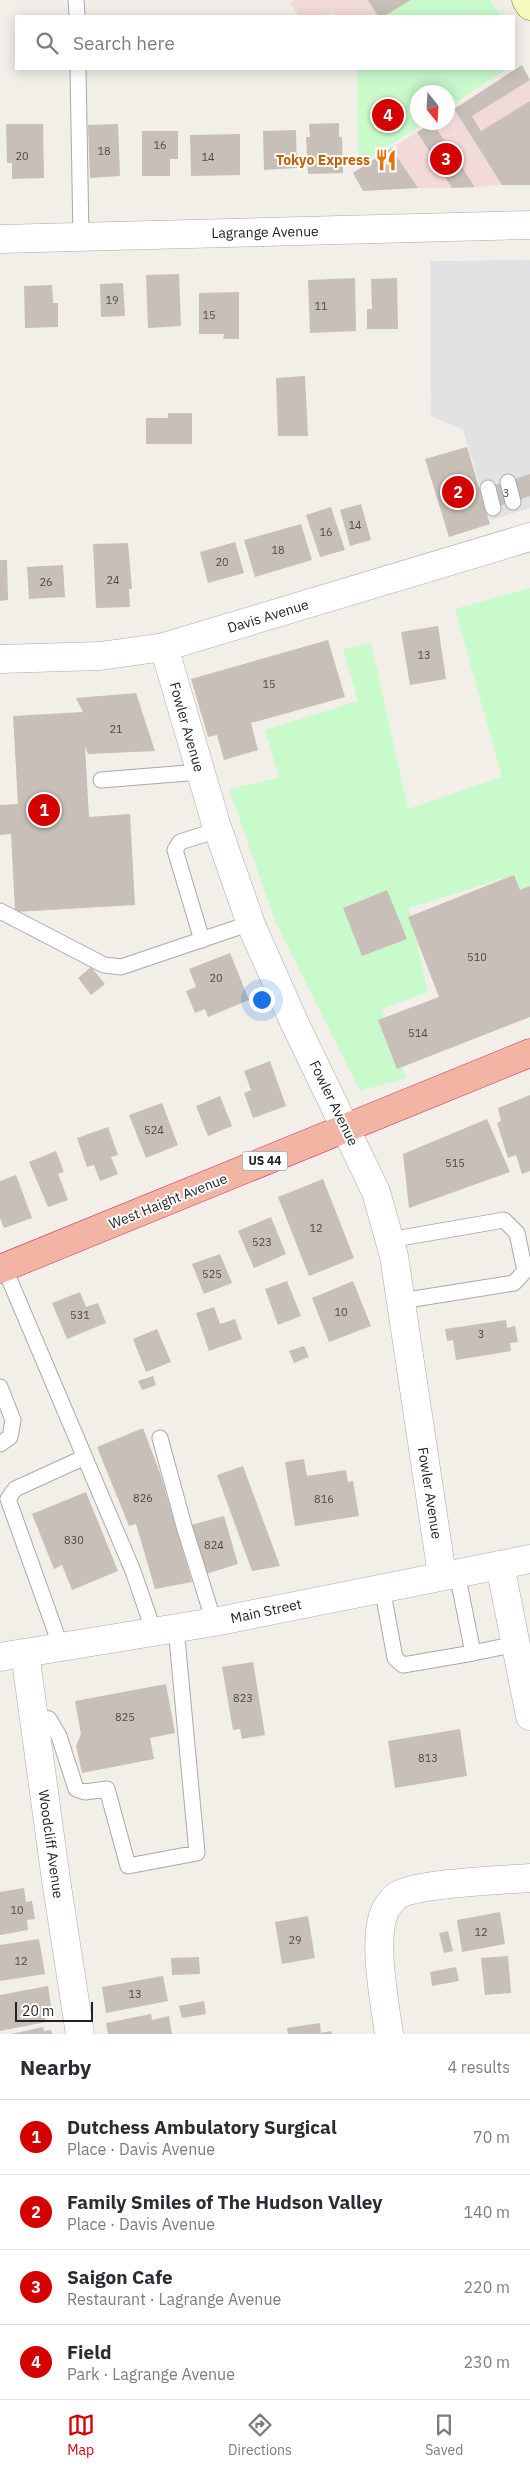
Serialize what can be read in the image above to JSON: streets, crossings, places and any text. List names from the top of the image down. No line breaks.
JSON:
{"streets":{"highway":["US 44","West Haight Avenue"],"street":["Lagrange Avenue","Davis Avenue","Fowler Avenue","Main Street","Woodcliff Avenue"]},"crossings":[["Davis Avenue","Fowler Avenue"],["Fowler Avenue","West Haight Avenue"],["Fowler Avenue","Main Street"],["Main Street","Woodcliff Avenue"]],"places":{"restaurant":["Tokyo Express"]},"house_numbers":["16","18","20","14","19","11","15","3","14","16","18","20","24","26","13","15","21","510","20","514","524","515","12","523","525","10","531","3","826","816","830","824","823","825","813","10","12","29","12","13"],"scale_bar":"20 m","north":"bottom","page":{"search":"Search here","pins":["4","3","2","1"],"scale":"20 m","heading":["Nearby","4 results"],"list":[{"mark":"1","name":"Dutchess Ambulatory Surgical","note":"Place · Davis Avenue","value":"70 m"},{"mark":"2","name":"Family Smiles of The Hudson Valley","note":"Place · Davis Avenue","value":"140 m"},{"mark":"3","name":"Saigon Cafe","note":"Restaurant · Lagrange Avenue","value":"220 m"},{"mark":"4","name":"Field","note":"Park · Lagrange Avenue","value":"230 m"}],"nav":["Map","Directions","Saved"]}}
